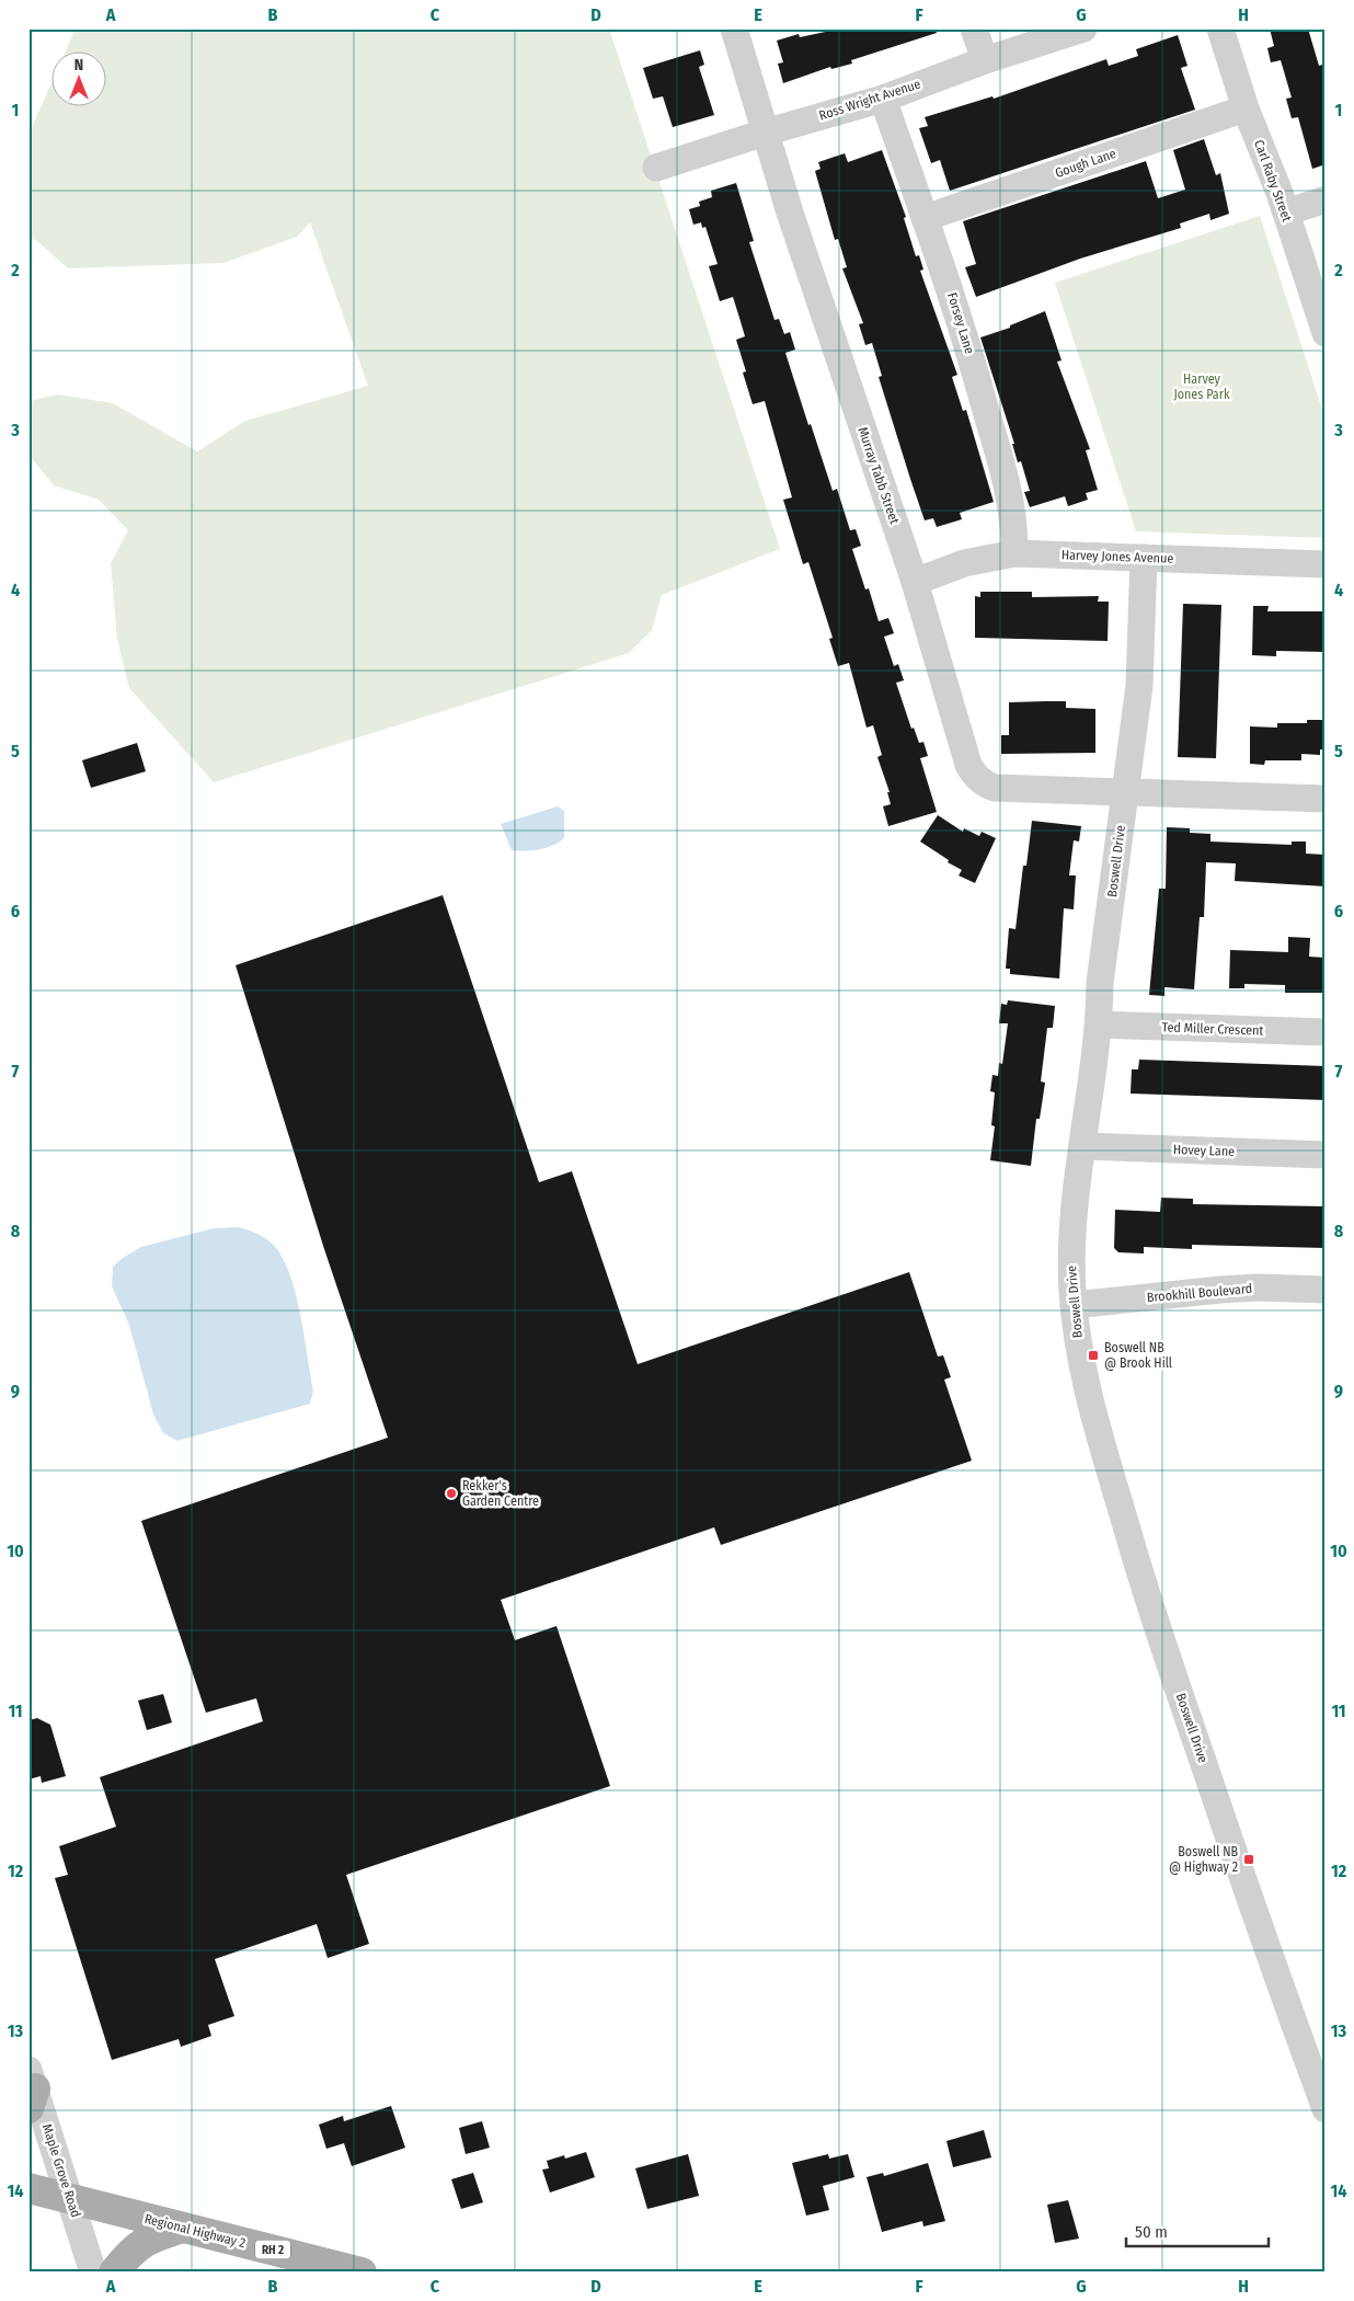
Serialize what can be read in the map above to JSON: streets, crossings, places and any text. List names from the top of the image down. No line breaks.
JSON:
{"streets":{"main road":["Regional Highway 2","RH 2"],"street":["Ross Wright Avenue","Gough Lane","Carl Raby Street","Forsey Lane","Murray Tabb Street","Harvey Jones Avenue","Boswell Drive","Ted Miller Crescent","Hovey Lane","Brookhill Boulevard","Maple Grove Road"]},"crossings":[["Ross Wright Avenue","Forsey Lane"],["Ross Wright Avenue","Murray Tabb Street"],["Gough Lane","Carl Raby Street"],["Gough Lane","Forsey Lane"],["Forsey Lane","Harvey Jones Avenue"],["Murray Tabb Street","Harvey Jones Avenue"],["Murray Tabb Street","Boswell Drive"],["Harvey Jones Avenue","Boswell Drive"],["Boswell Drive","Ted Miller Crescent"],["Boswell Drive","Hovey Lane"],["Boswell Drive","Brookhill Boulevard"],["Maple Grove Road","Regional Highway 2"]],"parks":["Harvey Jones Park"],"places":{"transit":["Boswell NB @ Brook Hill","Boswell NB @ Highway 2"],"other":["Rekker's Garden Centre"]},"scale_bar":"50 m","north":"top","grid":{"columns":["A","B","C","D","E","F","G","H"],"rows":["1","2","3","4","5","6","7","8","9","10","11","12","13","14"]}}
